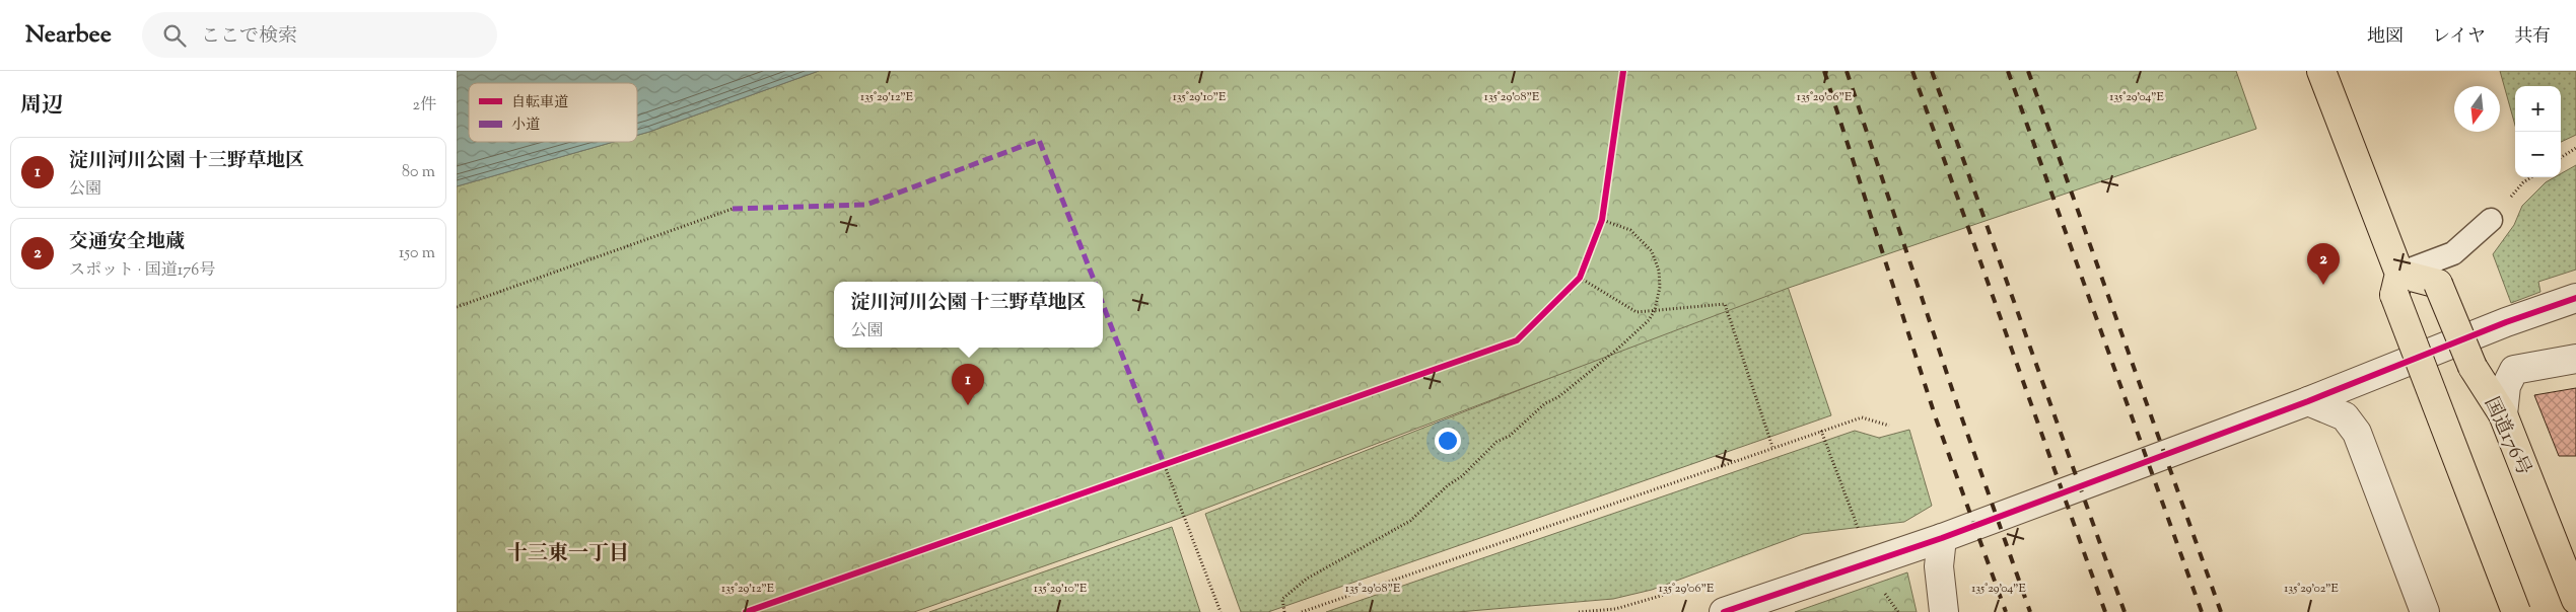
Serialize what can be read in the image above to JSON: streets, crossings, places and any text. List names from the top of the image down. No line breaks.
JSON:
{"streets":{"highway":["国道176号"]},"districts":["十三東一丁目"],"legend":["自転車道","小道"],"north":"bottom","page":{"header":"Nearbee","search":"ここで検索","nav":["地図","レイヤ","共有"],"heading":["周辺","2件"],"map_buttons":["+","−"],"list":[{"mark":"1","name":"淀川河川公園 十三野草地区","note":"公園","value":"80 m"},{"mark":"2","name":"交通安全地蔵","note":"スポット · 国道176号","value":"150 m"}],"pins":["2","1"],"popup":["淀川河川公園 十三野草地区","公園"]},"coordinates":["135°29'12\"E","135°29'10\"E","135°29'08\"E","135°29'06\"E","135°29'04\"E","135°29'02\"E"]}
